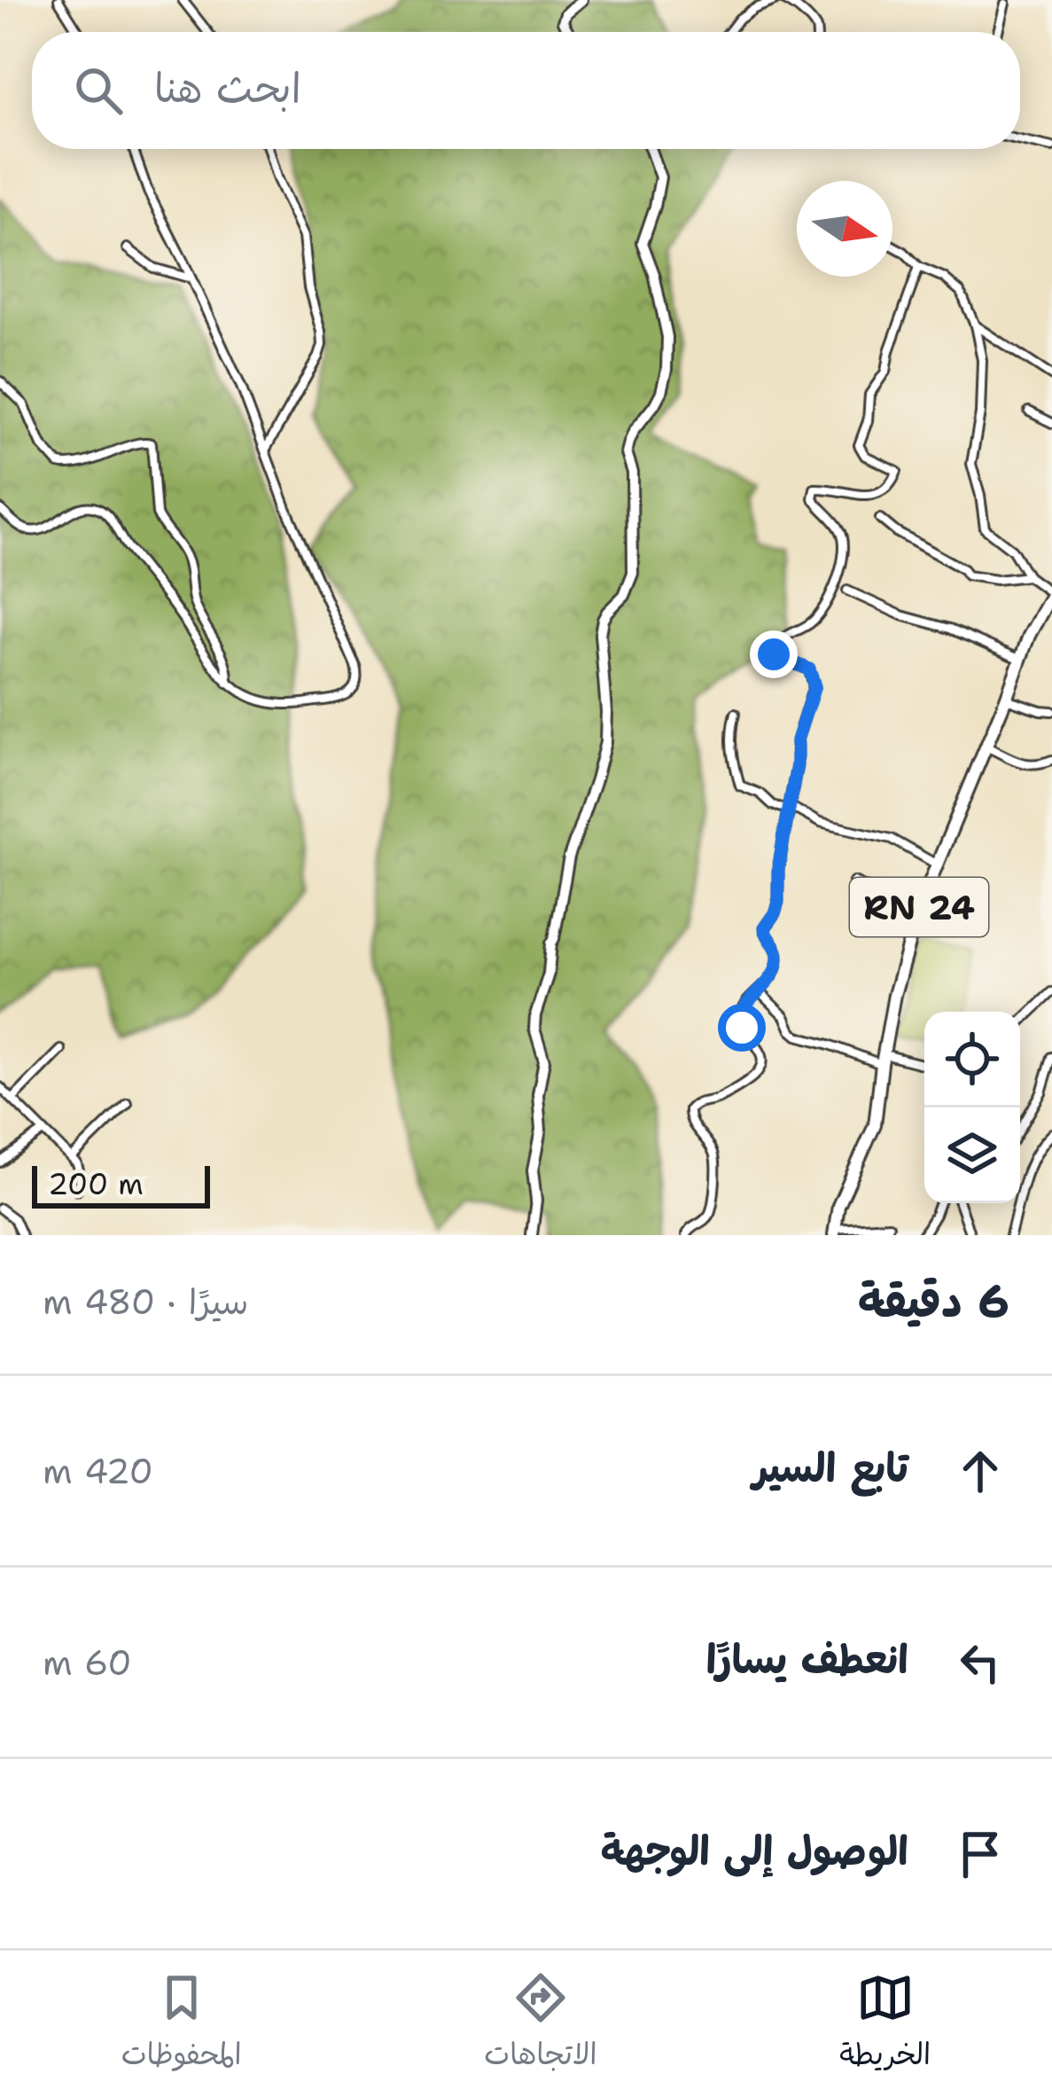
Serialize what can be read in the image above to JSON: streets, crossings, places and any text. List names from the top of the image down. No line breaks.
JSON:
{"streets":{"main road":["RN 24"]},"scale_bar":"200 m","north":"right","page":{"search":"ابحث هنا","scale":"200 m","heading":["6 دقيقة","سيرًا · 480 m"],"list":[["تابع السير","420 m"],["انعطف يسارًا","60 m"],"الوصول إلى الوجهة"],"nav":["الخريطة","الاتجاهات","المحفوظات"]}}
